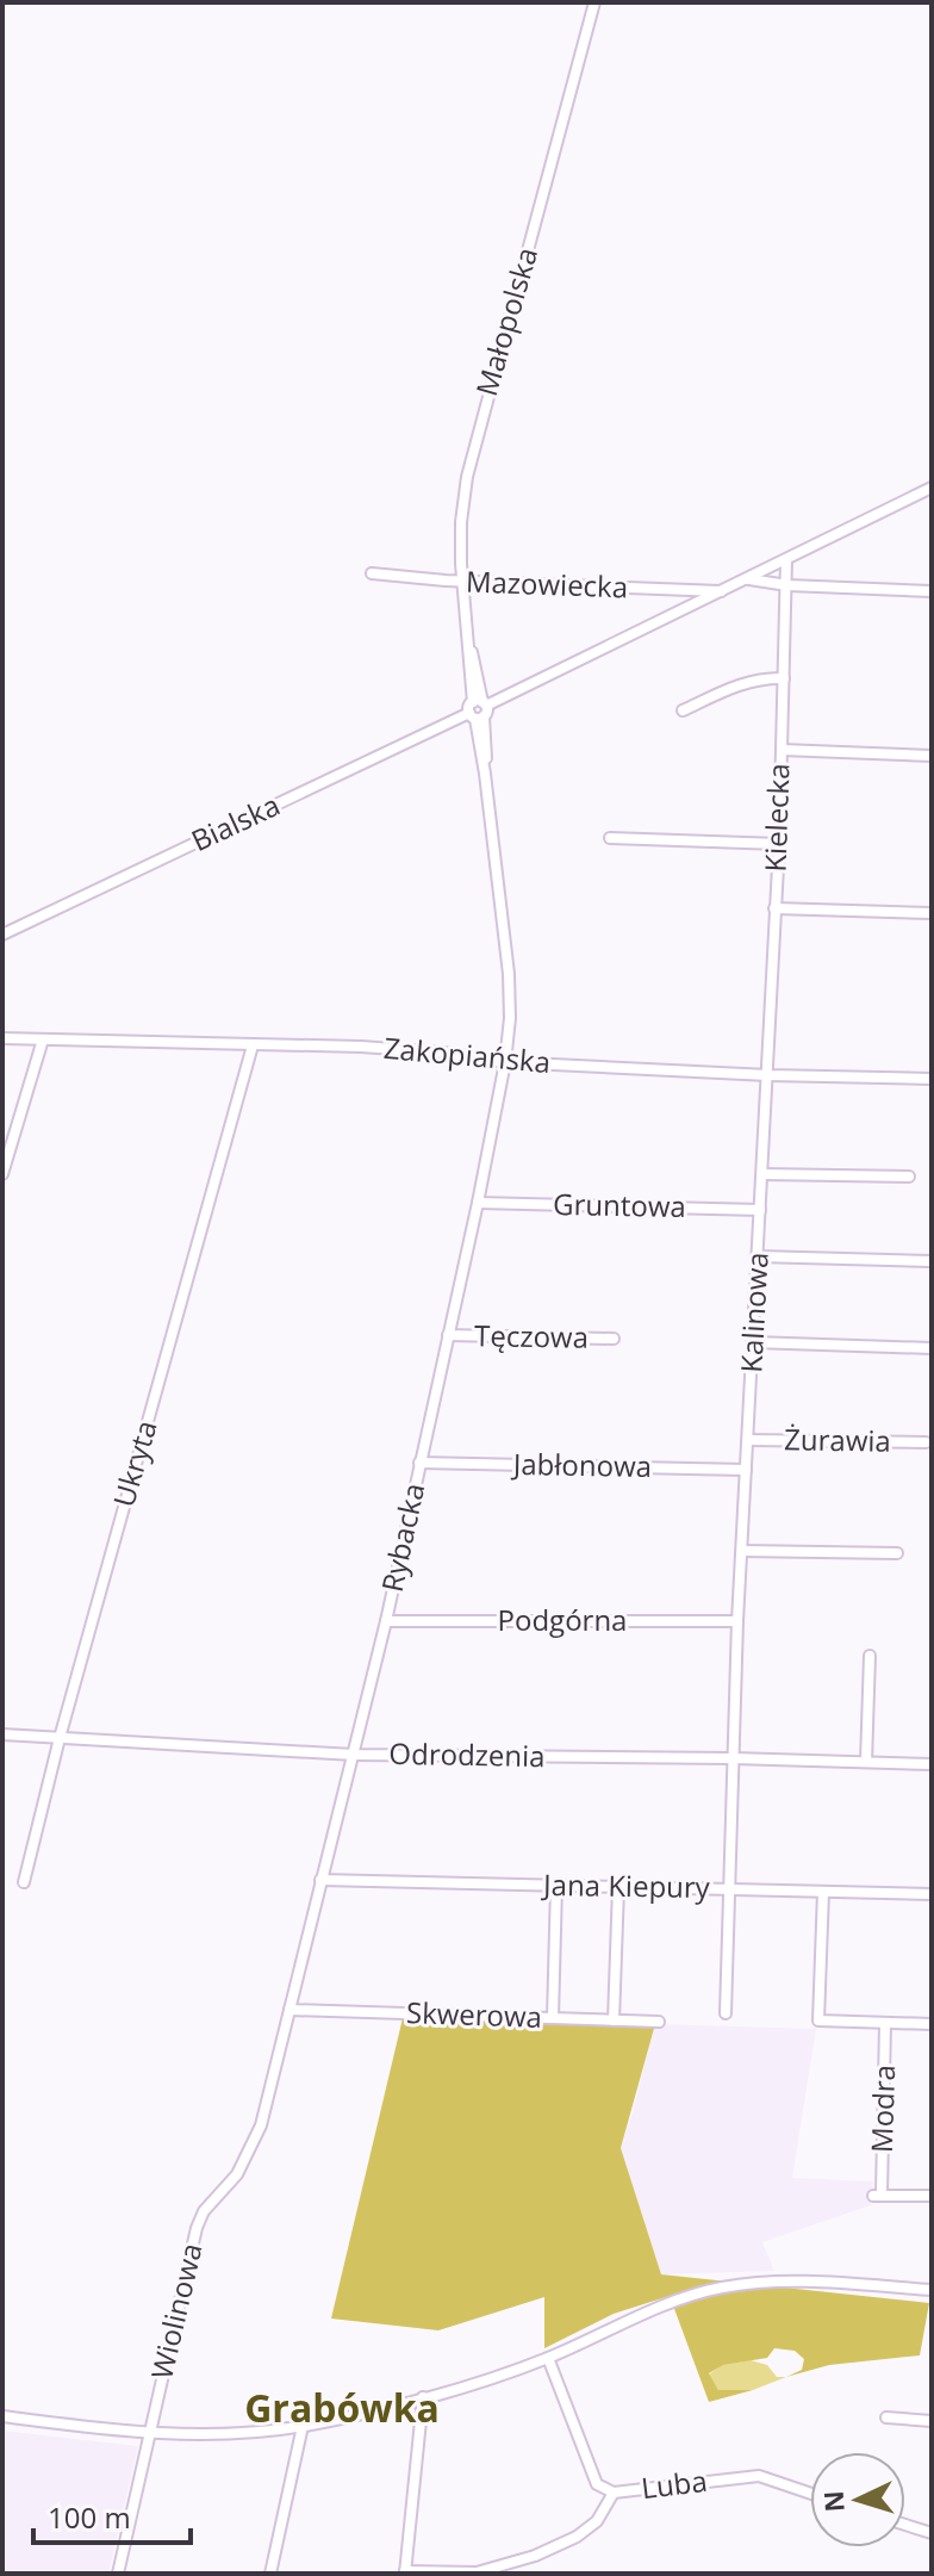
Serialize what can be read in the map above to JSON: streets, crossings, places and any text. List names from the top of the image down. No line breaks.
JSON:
{"streets":{"street":["Małopolska","Mazowiecka","Kielecka","Bialska","Zakopiańska","Gruntowa","Kalinowa","Tęczowa","Żurawia","Ukryta","Jabłonowa","Rybacka","Podgórna","Odrodzenia","Jana Kiepury","Skwerowa","Modra","Wiolinowa","Luba"]},"crossings":[["Małopolska","Mazowiecka"],["Małopolska","Bialska"],["Małopolska","Zakopiańska"],["Małopolska","Rybacka"],["Mazowiecka","Bialska"],["Kielecka","Bialska"],["Kielecka","Zakopiańska"],["Kielecka","Kalinowa"],["Zakopiańska","Kalinowa"],["Zakopiańska","Ukryta"],["Zakopiańska","Rybacka"],["Gruntowa","Kalinowa"],["Gruntowa","Rybacka"],["Kalinowa","Żurawia"],["Kalinowa","Jabłonowa"],["Kalinowa","Podgórna"],["Kalinowa","Odrodzenia"],["Kalinowa","Jana Kiepury"],["Tęczowa","Rybacka"],["Ukryta","Odrodzenia"],["Jabłonowa","Rybacka"],["Rybacka","Podgórna"],["Rybacka","Odrodzenia"],["Rybacka","Jana Kiepury"],["Rybacka","Skwerowa"],["Rybacka","Wiolinowa"],["Skwerowa","Wiolinowa"]],"districts":["Grabówka"],"scale_bar":"100 m","north":"left"}
